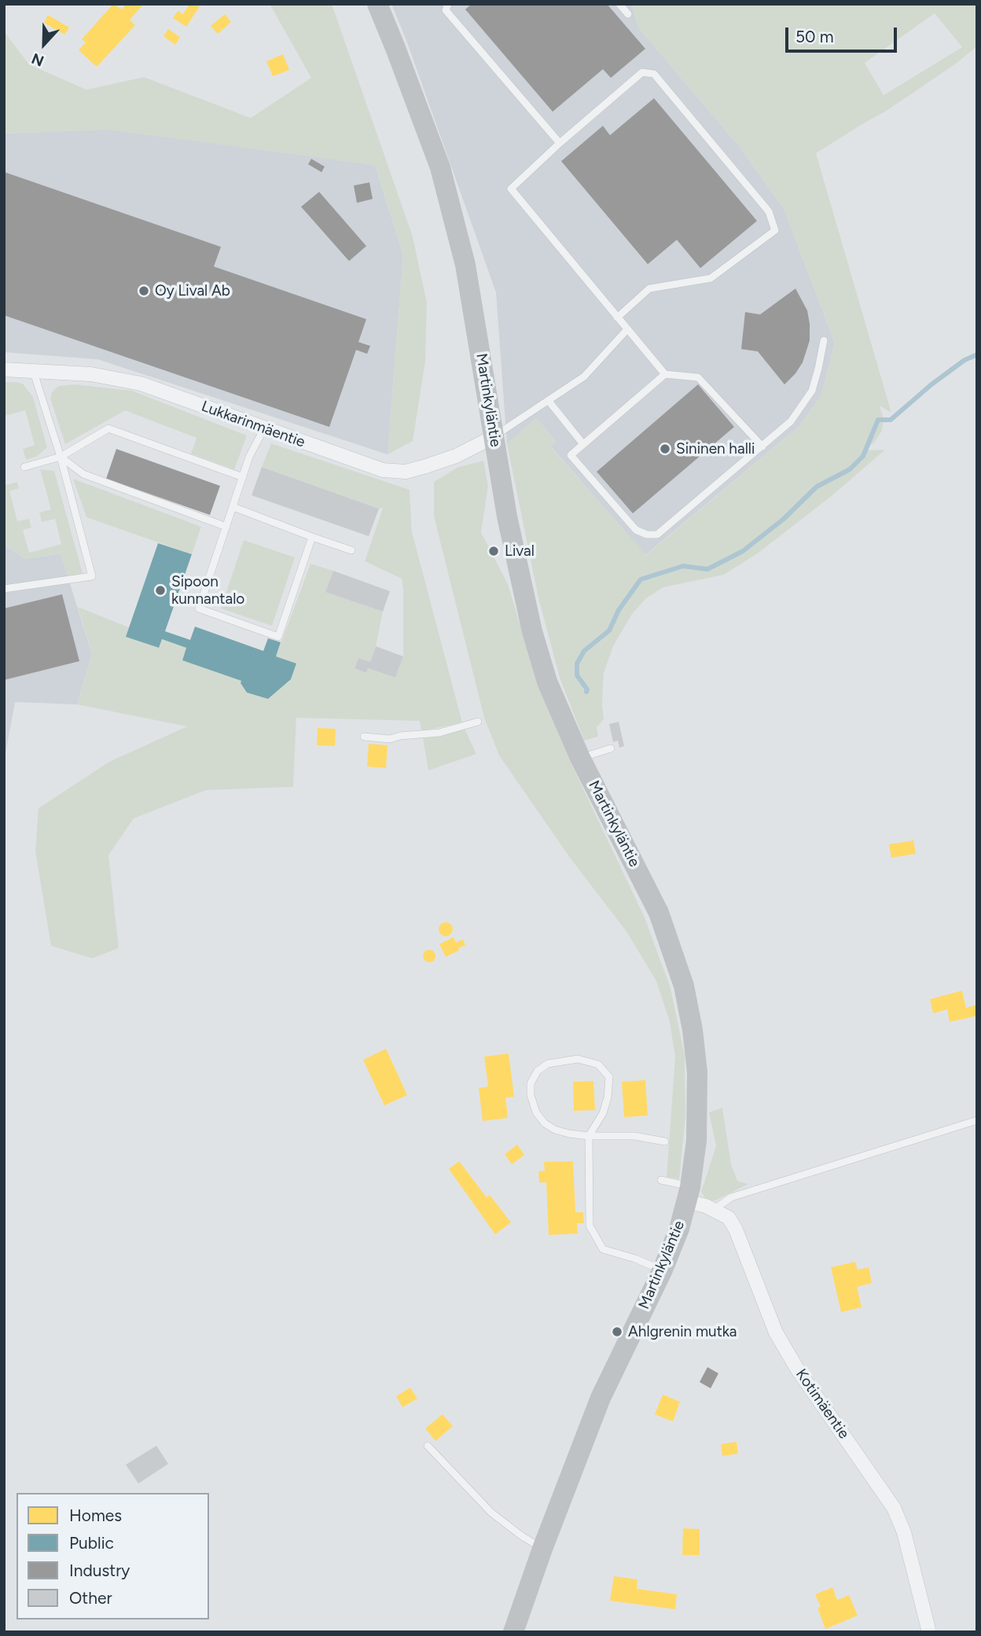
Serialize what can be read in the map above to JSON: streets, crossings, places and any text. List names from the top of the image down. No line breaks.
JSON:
{"streets":{"street":["Martinkyläntie","Lukkarinmäentie","Kotimäentie"]},"crossings":[["Martinkyläntie","Lukkarinmäentie"],["Martinkyläntie","Kotimäentie"]],"places":["Oy Lival Ab","Sininen halli","Lival","Sipoon kunnantalo","Ahlgrenin mutka"],"legend":["Homes","Public","Industry","Other"],"scale_bar":"50 m","north":"bottom"}
